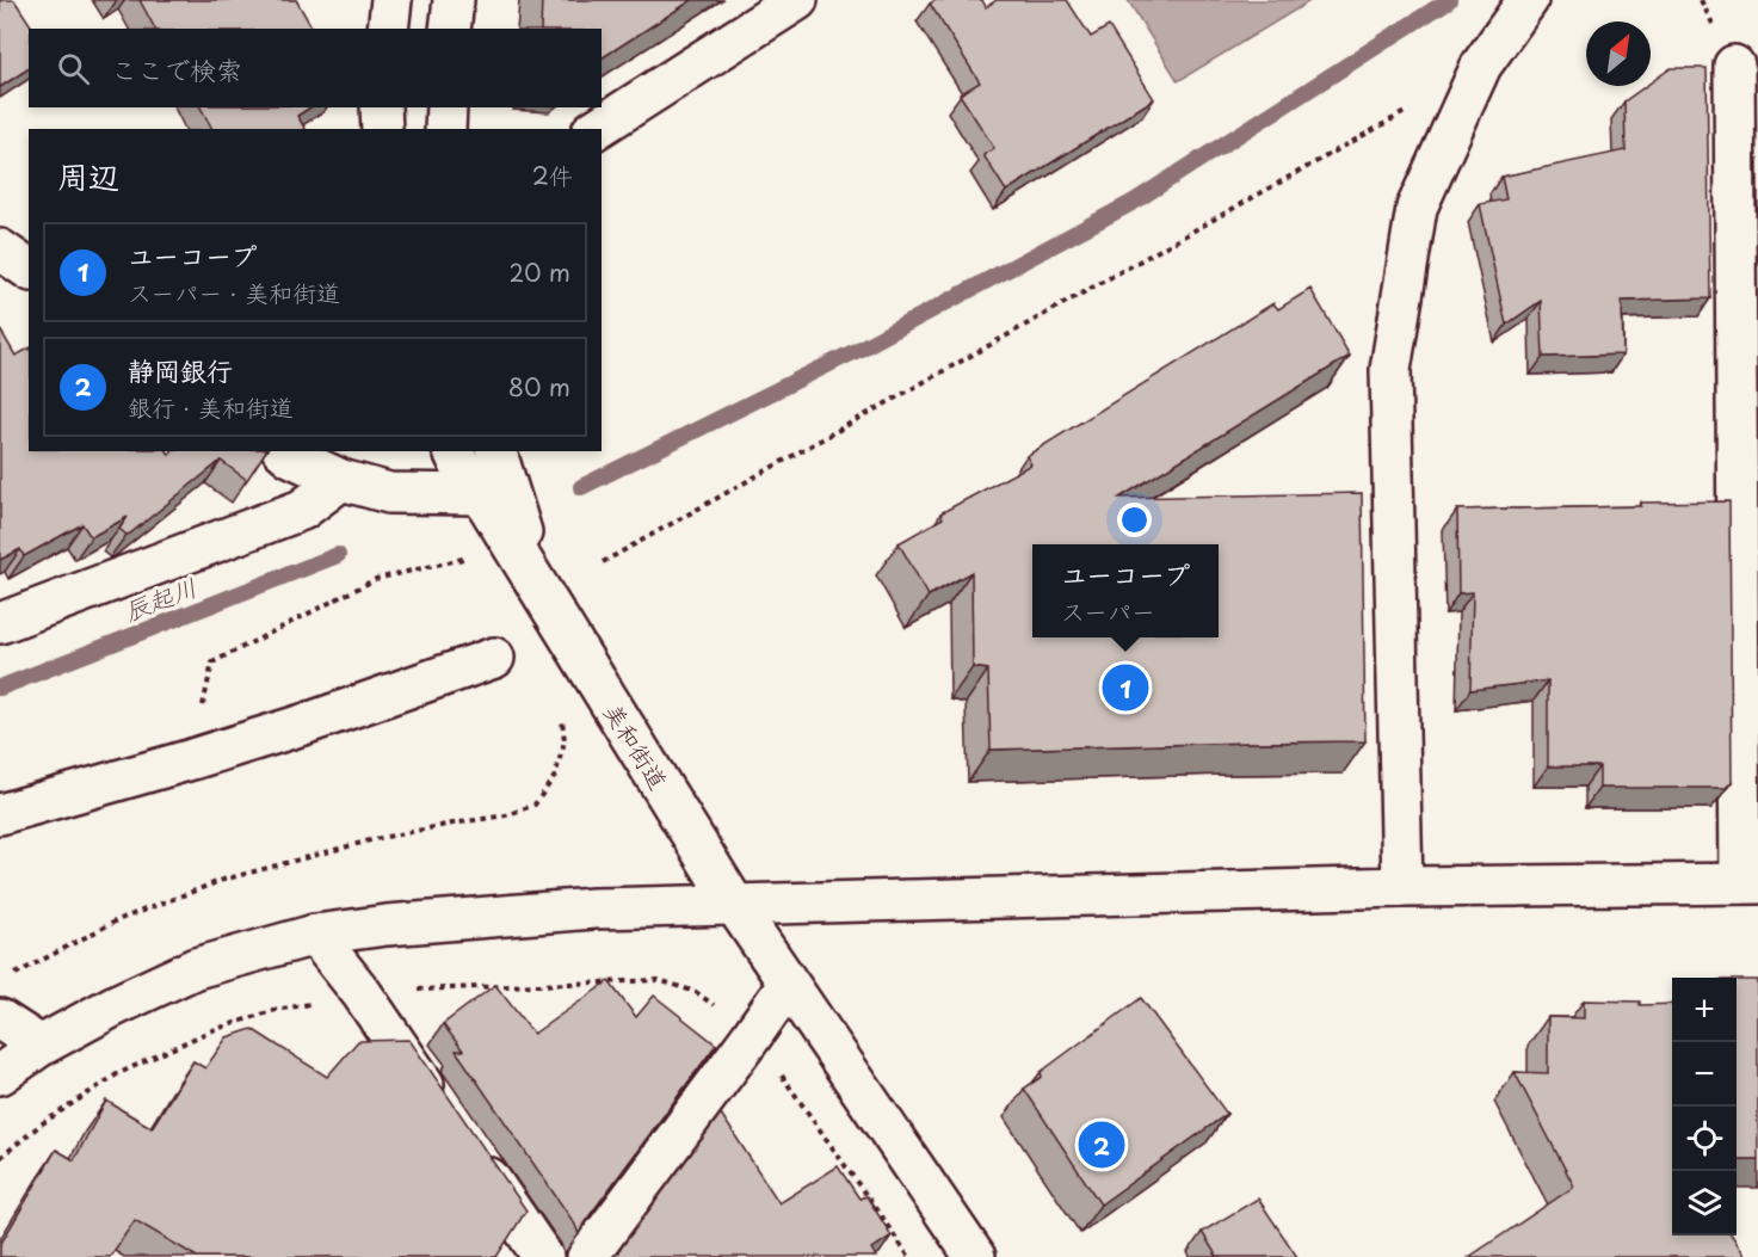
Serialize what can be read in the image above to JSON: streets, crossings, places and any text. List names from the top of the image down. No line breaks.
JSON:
{"streets":{"street":["美和街道"]},"water":["辰起川"],"north":"top right","page":{"search":"ここで検索","heading":["周辺","2件"],"list":[{"mark":"1","name":"ユーコープ","note":"スーパー · 美和街道","value":"20 m"},{"mark":"2","name":"静岡銀行","note":"銀行 · 美和街道","value":"80 m"}],"popup":["ユーコープ","スーパー"],"pins":["1","2"],"map_buttons":["+","−"]}}
